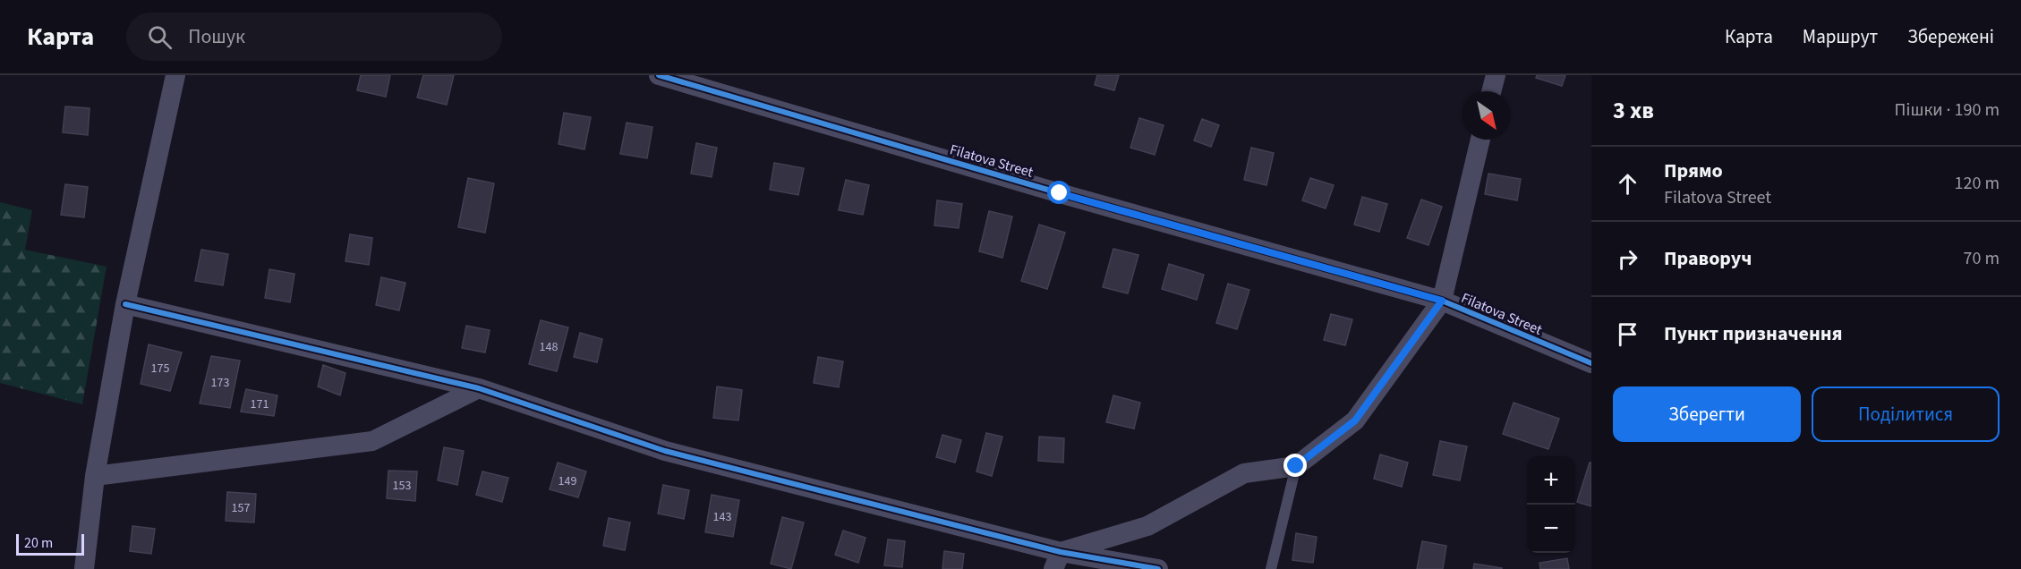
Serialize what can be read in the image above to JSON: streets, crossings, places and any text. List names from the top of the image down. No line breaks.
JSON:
{"streets":{"street":["Filatova Street"]},"house_numbers":["148","175","173","171","149","153","157","143"],"scale_bar":"20 m","north":"bottom right","page":{"header":"Карта","search":"Пошук","nav":["Карта","Маршрут","Збережені"],"heading":["3 хв","Пішки · 190 m"],"list":[["Прямо","Filatova Street","120 m"],["Праворуч","70 m"],"Пункт призначення"],"buttons":["Зберегти","Поділитися"],"map_buttons":["+","−"],"scale":"20 m"}}
